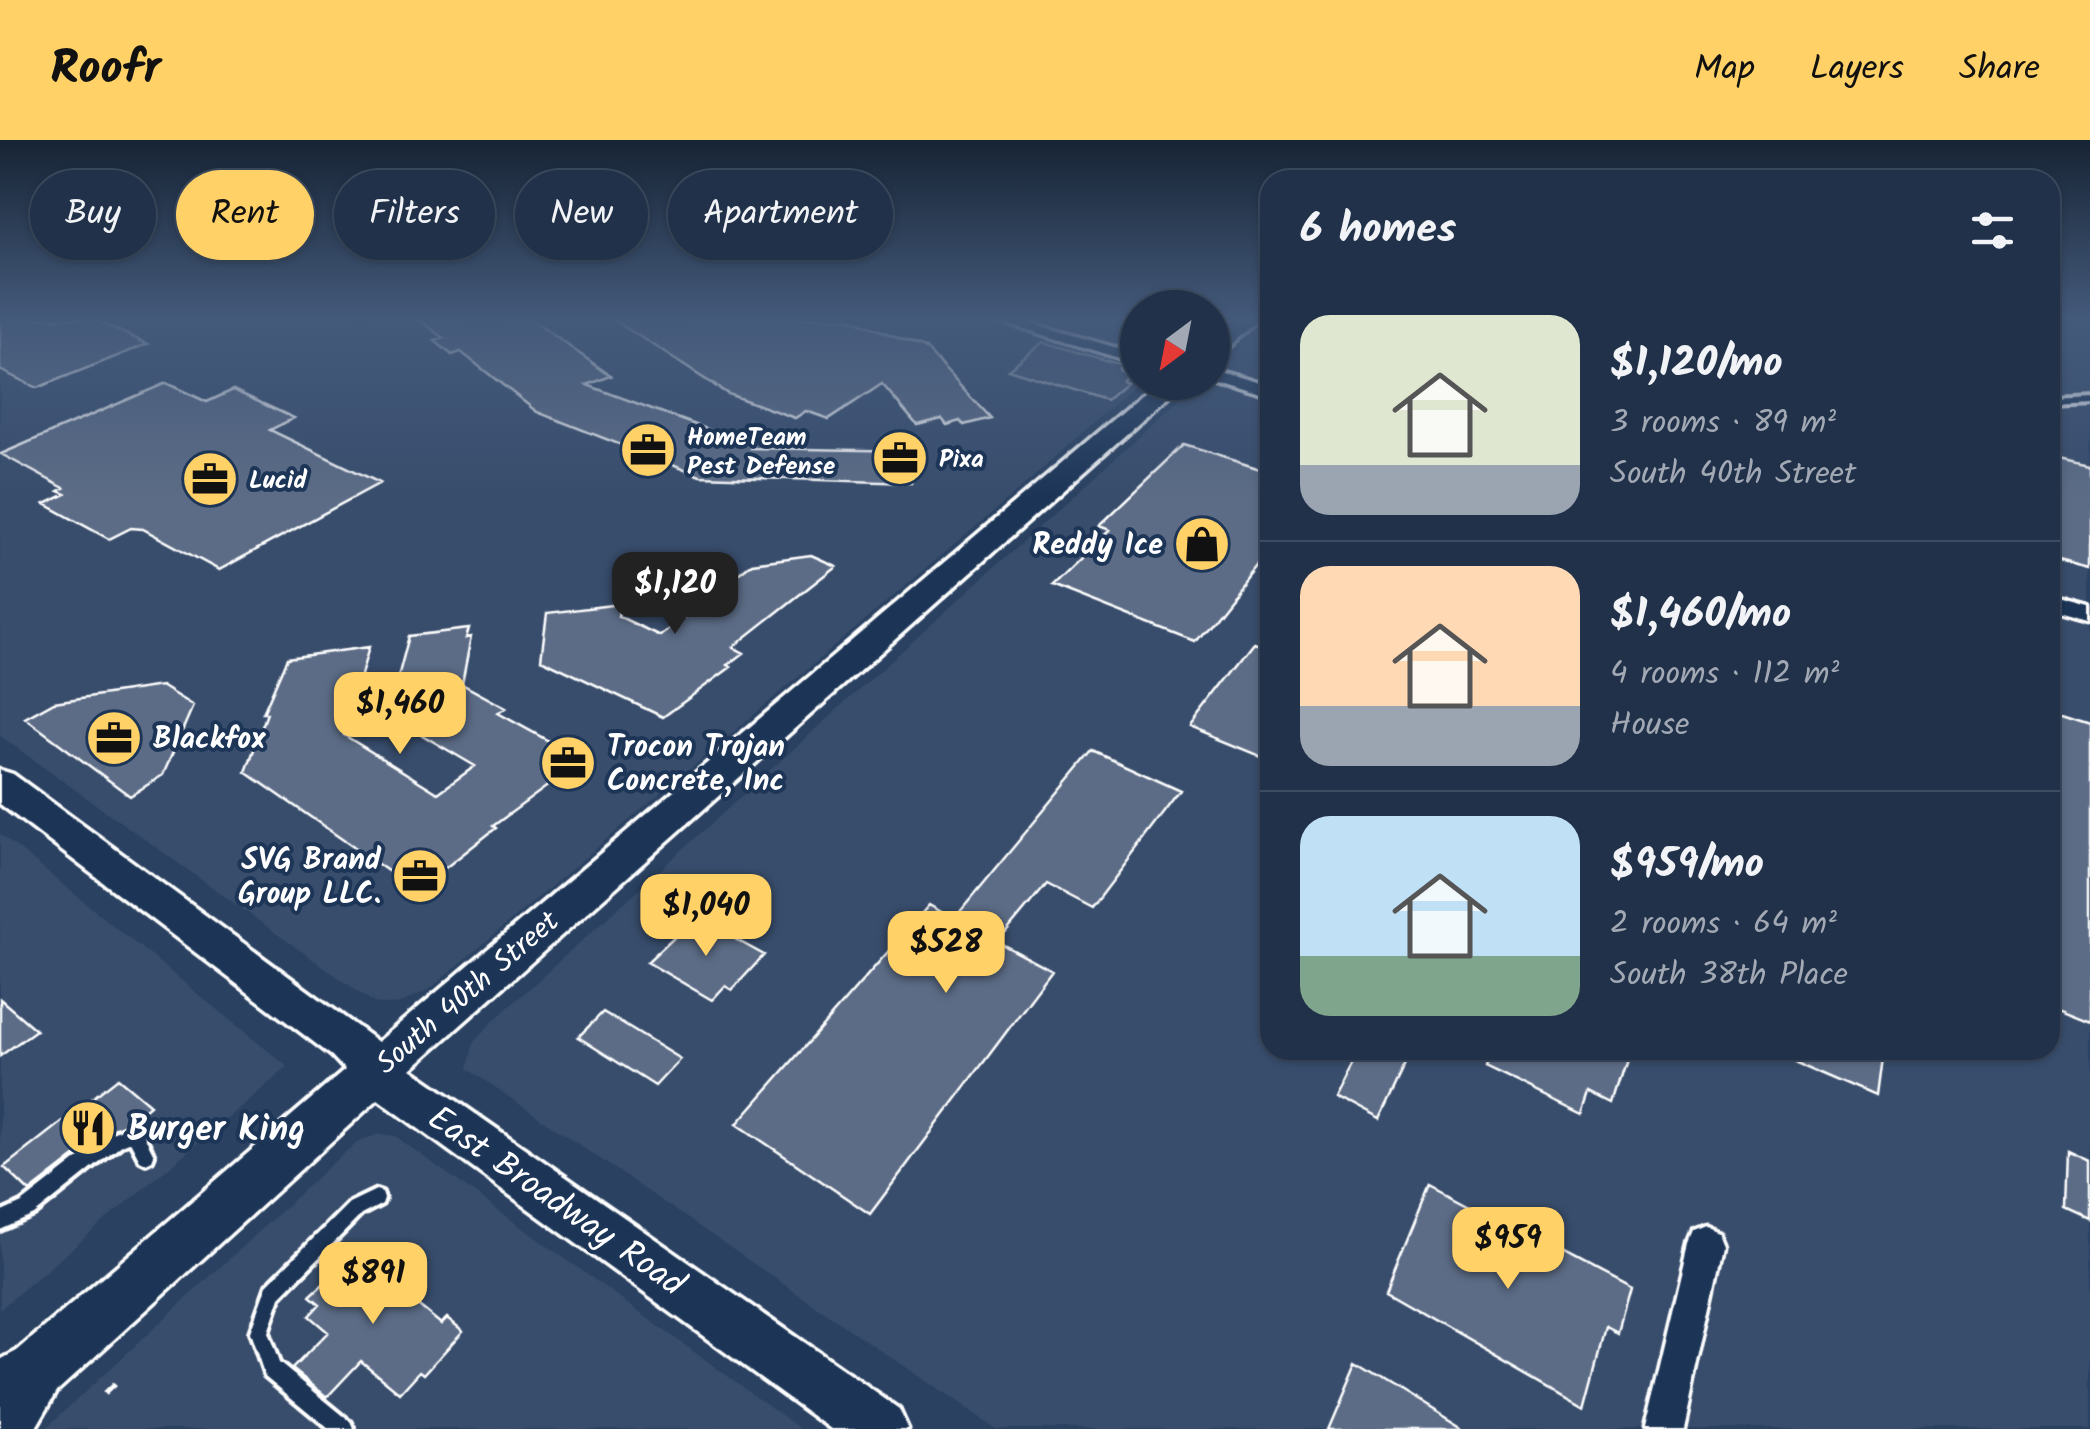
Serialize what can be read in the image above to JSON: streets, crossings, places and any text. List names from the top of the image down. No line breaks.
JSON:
{"streets":{"main road":["South 40th Street","East Broadway Road"]},"crossings":[["South 40th Street","East Broadway Road"]],"places":{"office":["HomeTeam Pest Defense","Pixa","Lucid","Blackfox","Trocon Trojan Concrete, Inc","SVG Brand Group LLC."],"shop":["Reddy Ice"],"restaurant":["Burger King"]},"north":"bottom left","page":{"header":"Roofr","nav":["Map","Layers","Share"],"chip":["Buy","Rent","Filters","New","Apartment"],"heading":"6 homes","list":[{"name":"$1,120/mo","note":"3 rooms · 89 m² · South 40th Street"},{"name":"$1,460/mo","note":"4 rooms · 112 m² · House"},{"name":"$959/mo","note":"2 rooms · 64 m² · South 38th Place"}],"price":["$1,120","$1,460","$1,040","$528","$959","$891"]}}
